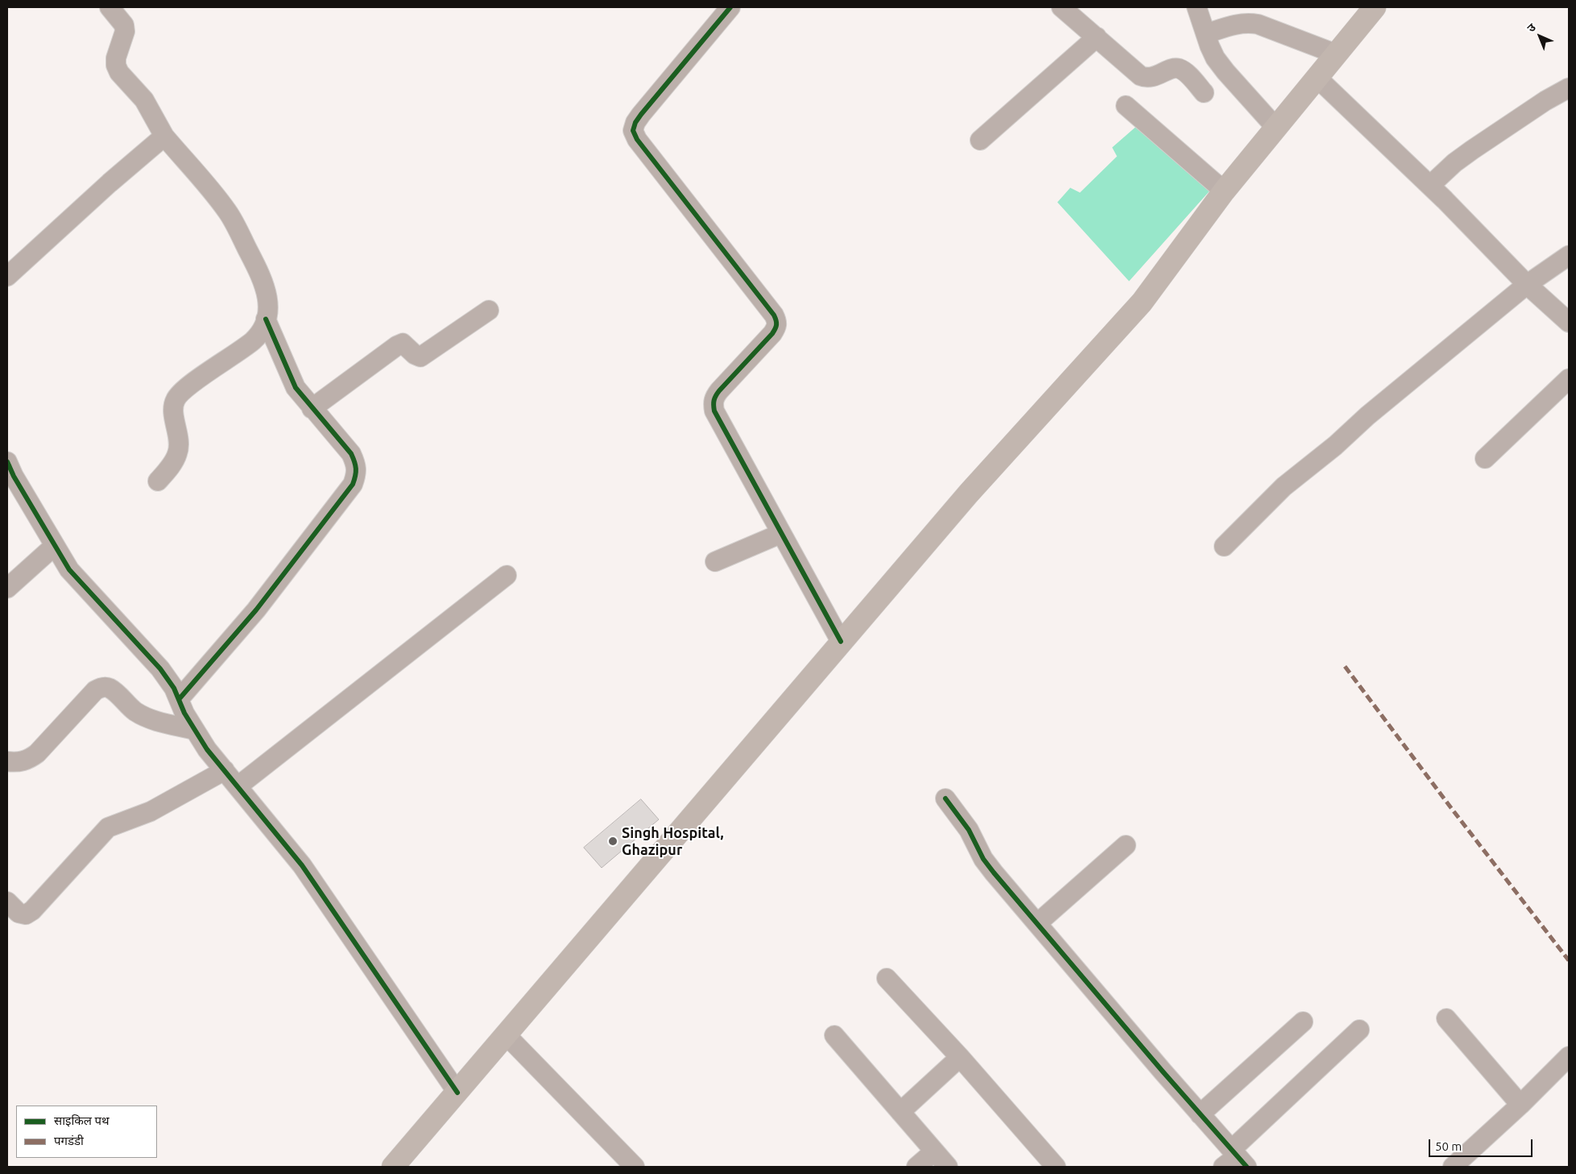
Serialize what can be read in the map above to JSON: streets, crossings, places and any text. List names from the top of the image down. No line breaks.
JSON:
{"places":["Singh Hospital, Ghazipur"],"legend":["साइकिल पथ","पगडंडी"],"scale_bar":"50 m","north":"top left"}
